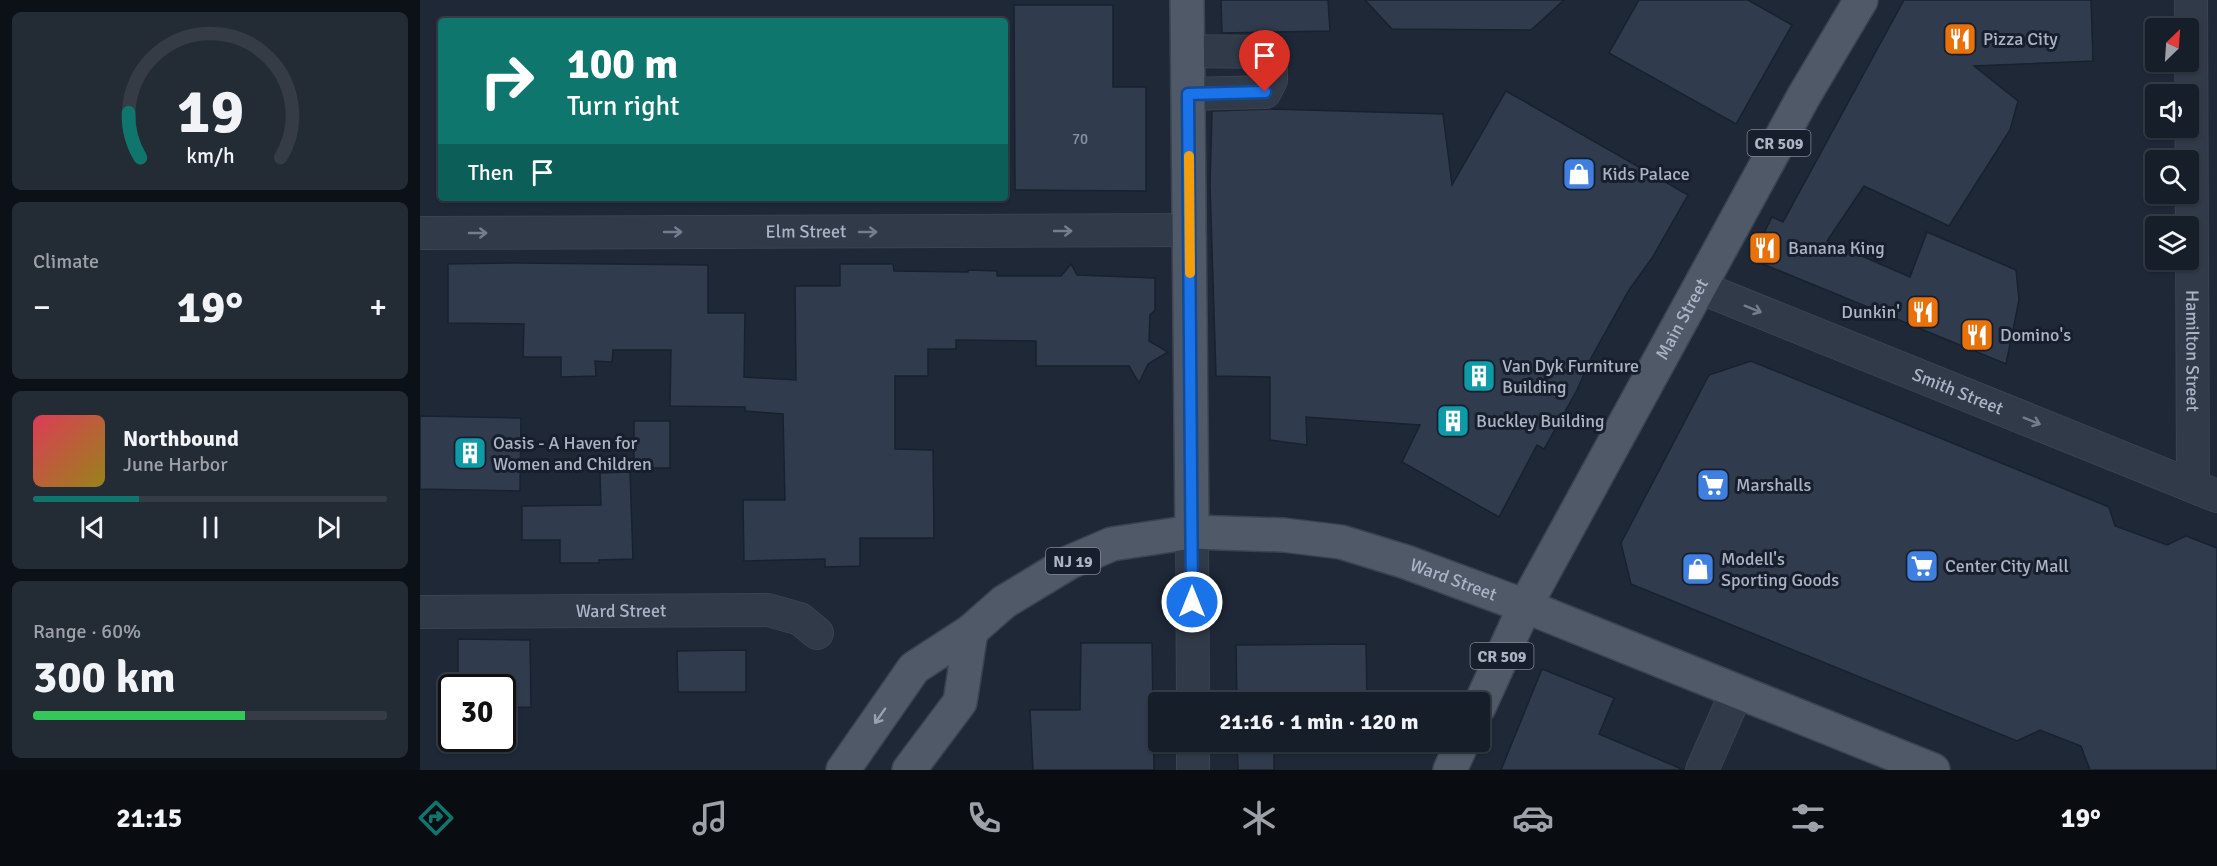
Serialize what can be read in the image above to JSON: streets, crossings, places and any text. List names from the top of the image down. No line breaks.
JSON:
{"streets":{"main road":["CR 509","Main Street","NJ 19","Ward Street"],"street":["Elm Street","Hamilton Street","Smith Street"]},"crossings":[["Main Street","Smith Street"],["Main Street","Ward Street"],["Hamilton Street","Smith Street"],["NJ 19","Ward Street"]],"one_way":["Elm Street","Smith Street"],"places":{"restaurant":["Pizza City","Banana King","Dunkin'","Domino's"],"shop":["Kids Palace","Modell's Sporting Goods"],"building":["Van Dyk Furniture Building","Buckley Building","Oasis - A Haven for Women and Children"],"supermarket":["Marshalls","Center City Mall"]},"house_numbers":["70"],"north":"top right","page":{"turn":["100 m","Turn right"],"then":"Then","tile":["Climate",["Range · 60%","300 km"]],"heat":["−","19°","+"],"song":["Northbound","June Harbor"],"limit":"30","trip":"21:16 · 1 min · 120 m","tabs":["21:15","19°"],"gauge":["19","km/h"]}}
